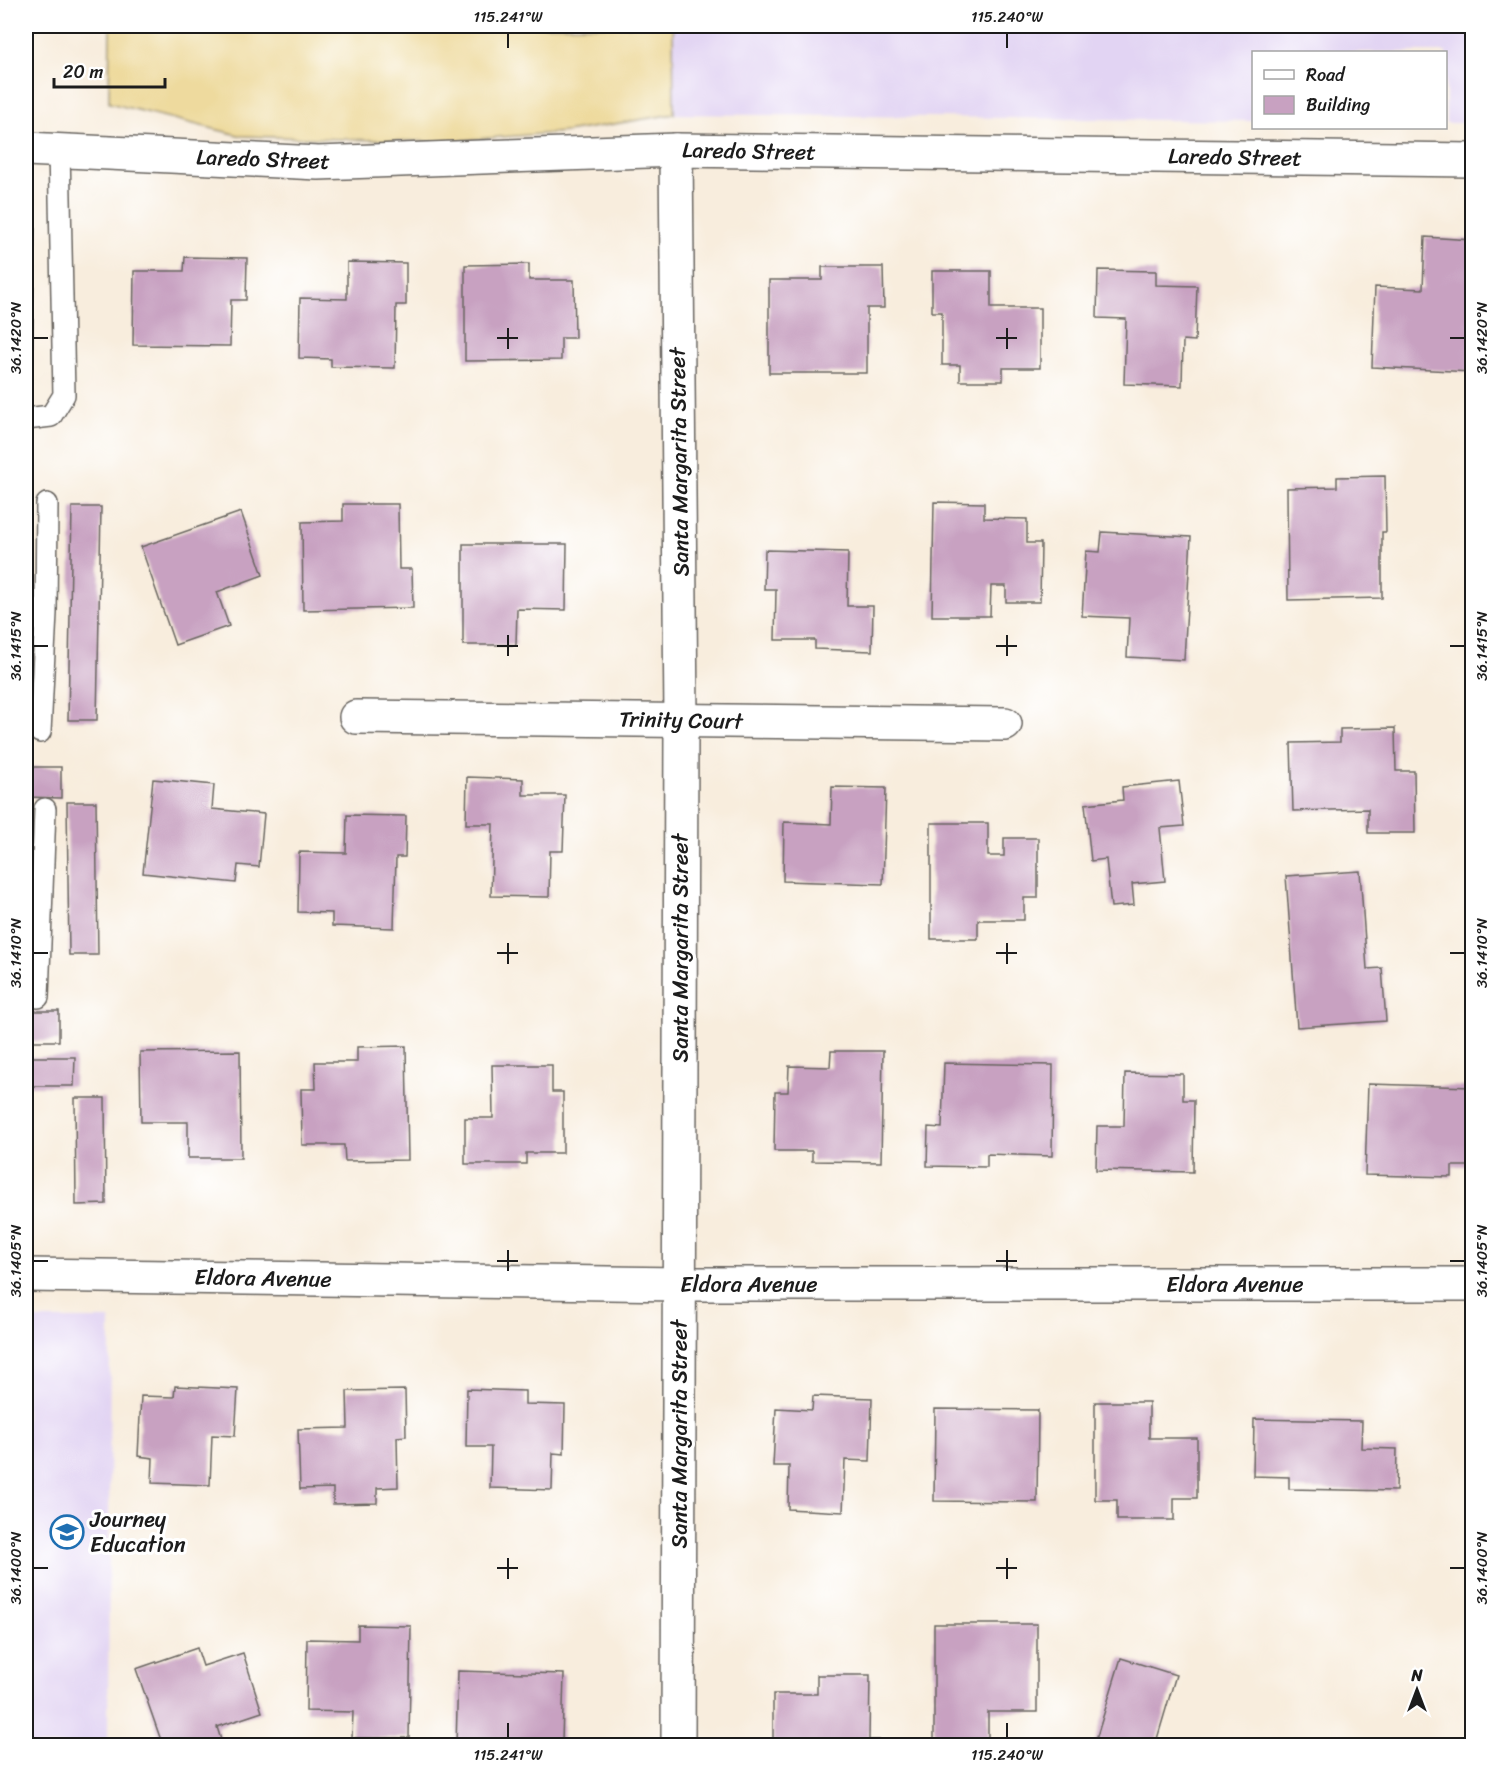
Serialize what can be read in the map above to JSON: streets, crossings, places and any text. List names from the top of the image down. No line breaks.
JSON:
{"streets":{"street":["Laredo Street","Santa Margarita Street","Trinity Court","Eldora Avenue"]},"crossings":[["Laredo Street","Santa Margarita Street"],["Santa Margarita Street","Trinity Court"],["Santa Margarita Street","Eldora Avenue"]],"places":{"school or university":["Journey Education"]},"legend":["Road","Building"],"scale_bar":"20 m","north":"top","coordinates":["115.241°W","115.240°W","36.1420°N","36.1415°N","36.1410°N","36.1405°N","36.1400°N"]}
